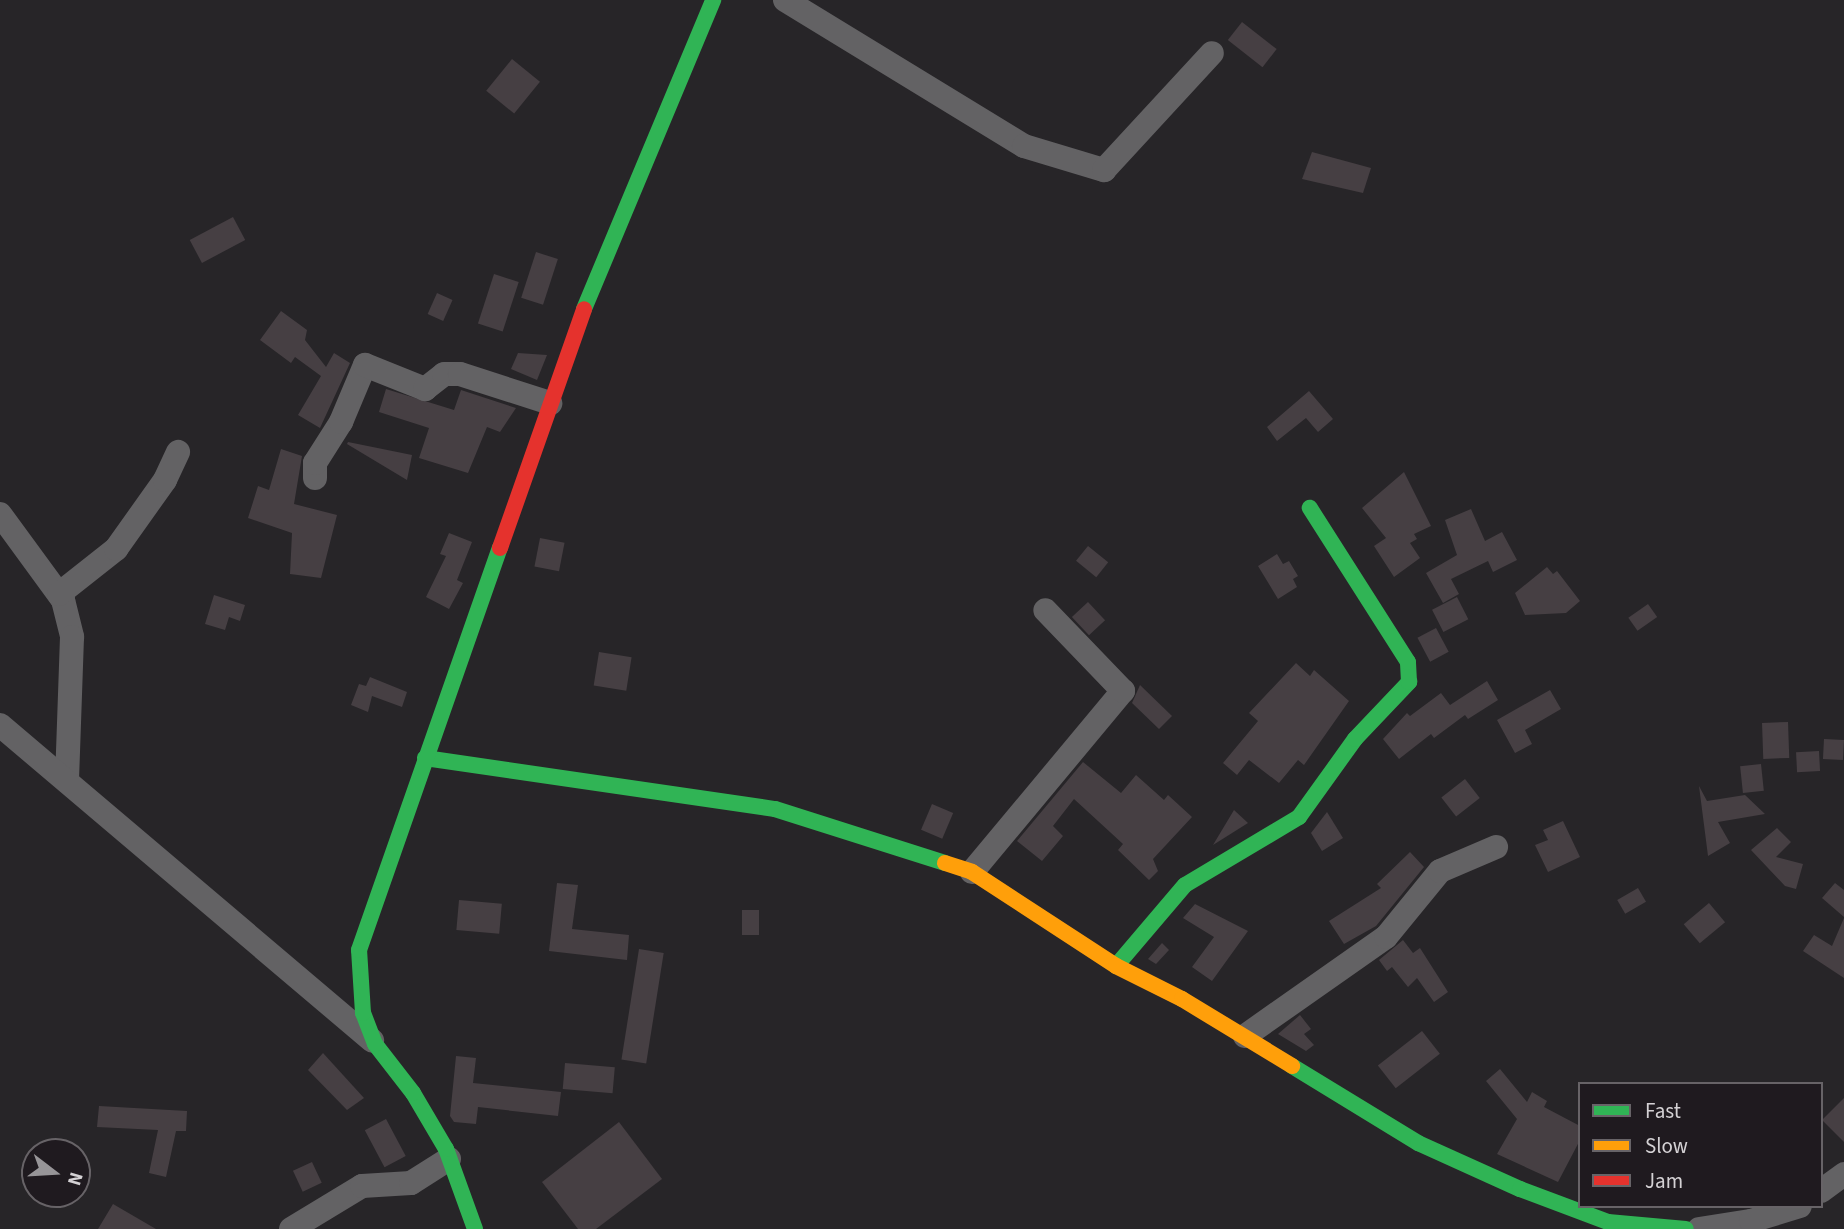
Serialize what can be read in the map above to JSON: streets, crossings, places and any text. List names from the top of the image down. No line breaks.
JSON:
{"legend":["Fast","Slow","Jam"],"north":"right"}
